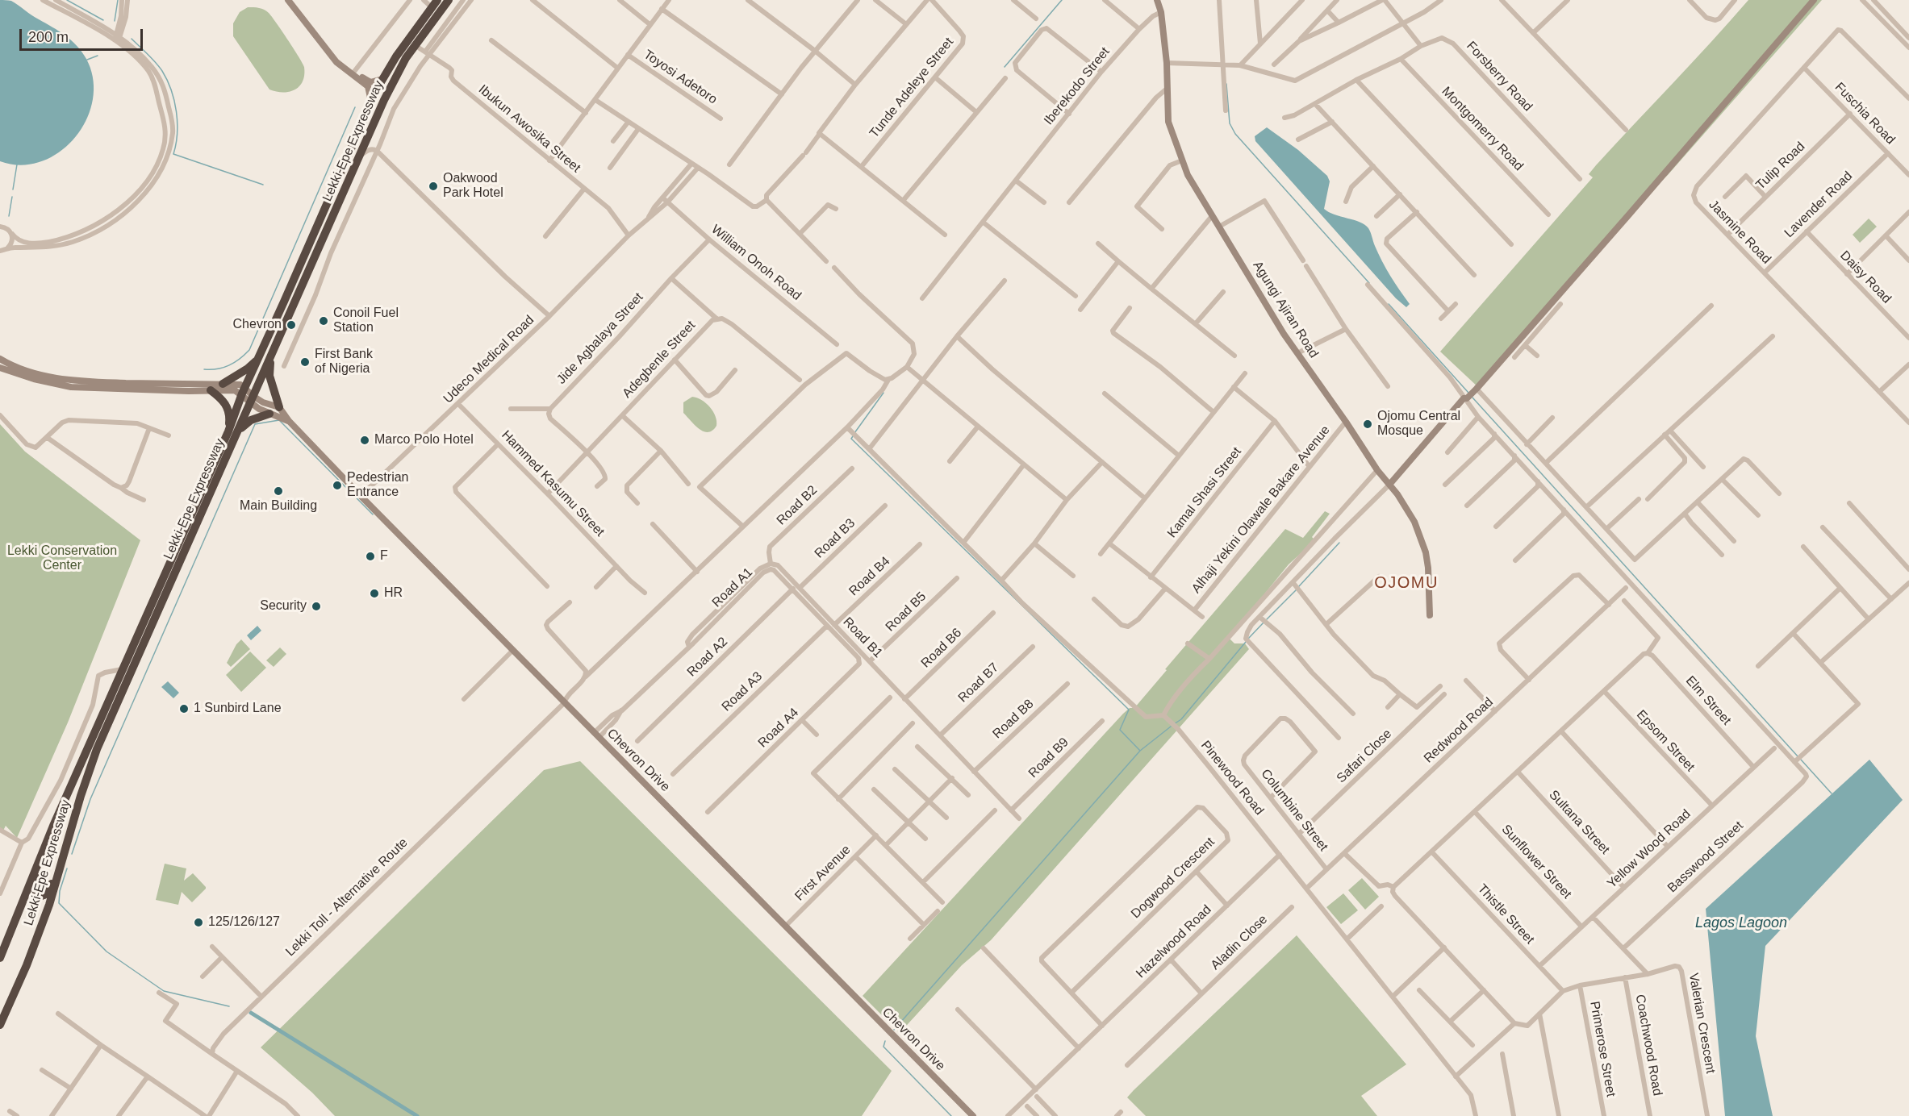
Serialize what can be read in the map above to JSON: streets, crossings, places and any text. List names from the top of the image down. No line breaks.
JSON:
{"streets":{"highway":["Lekki-Epe Expressway"],"street":["Forsberry Road","Toyosi Adetoro","Iberekodo Street","Tunde Adeleye Street","Fuschia Road","Ibukun Awosika Street","Montgomerry Road","Tulip Road","Lavender Road","Jasmine Road","William Onoh Road","Daisy Road","Agungi Ajiran Road","Jide Agbalaya Street","Udeco Medical Road","Adegbenle Street","Hammed Kasumu Street","Kamal Shasi Street","Road B2","Alhaji Yekini Olawale Bakare Avenue","Road B3","Road B4","Road A1","Road B5","Road B1","Road B6","Road A2","Road B7","Road A3","Elm Street","Road B8","Road A4","Redwood Road","Epsom Street","Safari Close","Road B9","Chevron Drive","Pinewood Road","Columbine Street","Sultana Street","Yellow Wood Road","Basswood Street","Sunflower Street","First Avenue","Dogwood Crescent","Lekki Toll - Alternative Route","Thistle Street","Hazelwood Road","Aladin Close","Valerian Crescent","Coachwood Road","Primerose Street"]},"crossings":[["Forsberry Road","Montgomerry Road"],["Iberekodo Street","Agungi Ajiran Road"],["Fuschia Road","Tulip Road"],["Fuschia Road","Lavender Road"],["Fuschia Road","Jasmine Road"],["Ibukun Awosika Street","Lekki-Epe Expressway"],["Ibukun Awosika Street","Udeco Medical Road"],["Lekki-Epe Expressway","Chevron Drive"],["Tulip Road","Jasmine Road"],["Lavender Road","Jasmine Road"],["Lavender Road","Daisy Road"],["William Onoh Road","Jide Agbalaya Street"],["Agungi Ajiran Road","Alhaji Yekini Olawale Bakare Avenue"],["Udeco Medical Road","Hammed Kasumu Street"],["Udeco Medical Road","Chevron Drive"],["Adegbenle Street","Hammed Kasumu Street"],["Road B2","Road B1"],["Road B3","Road A1"],["Road B3","Road B1"],["Road B3","Road A2"],["Road B4","Road B1"],["Road A1","Road B1"],["Road A1","Road A2"],["Road A1","Road A3"],["Road A1","Road A4"],["Road A1","Chevron Drive"],["Road B5","Road B1"],["Road B1","Road B6"],["Road B1","Road A2"],["Road B1","Road B7"],["Road B1","Road B8"],["Road B1","Road B9"],["Elm Street","Yellow Wood Road"],["Redwood Road","Pinewood Road"],["Redwood Road","Columbine Street"],["Epsom Street","Yellow Wood Road"],["Safari Close","Columbine Street"],["Chevron Drive","First Avenue"],["Chevron Drive","Lekki Toll - Alternative Route"],["Pinewood Road","Hazelwood Road"],["Sultana Street","Yellow Wood Road"],["Yellow Wood Road","Sunflower Street"],["Yellow Wood Road","Thistle Street"],["Thistle Street","Valerian Crescent"],["Valerian Crescent","Coachwood Road"],["Valerian Crescent","Primerose Street"]],"districts":["OJOMU"],"water":["Lagos Lagoon"],"parks":["Lekki Conservation Center"],"places":["Oakwood Park Hotel","Conoil Fuel Station","Chevron","First Bank of Nigeria","Ojomu Central Mosque","Marco Polo Hotel","Pedestrian Entrance","Main Building","F","HR","Security","1 Sunbird Lane","125/126/127"],"scale_bar":"200 m"}
